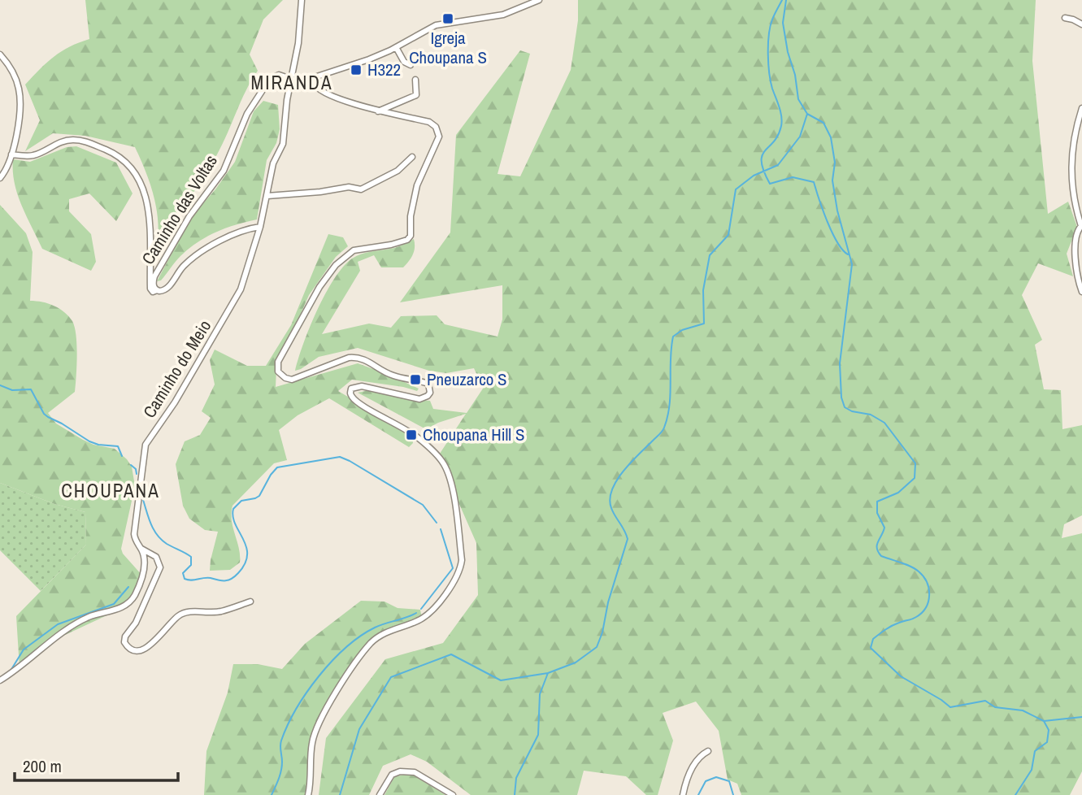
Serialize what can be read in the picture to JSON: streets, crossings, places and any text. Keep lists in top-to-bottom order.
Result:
{
  "streets": {
    "street": ["Caminho das Voltas", "Caminho do Meio"]
  },
  "crossings": [
    ["Caminho das Voltas", "Caminho do Meio"]
  ],
  "districts": ["MIRANDA", "CHOUPANA"],
  "places": {
    "transit": [
      "Igreja Choupana S",
      "H322",
      "Pneuzarco S",
      "Choupana Hill S"
    ]
  },
  "scale_bar": "200 m"
}
